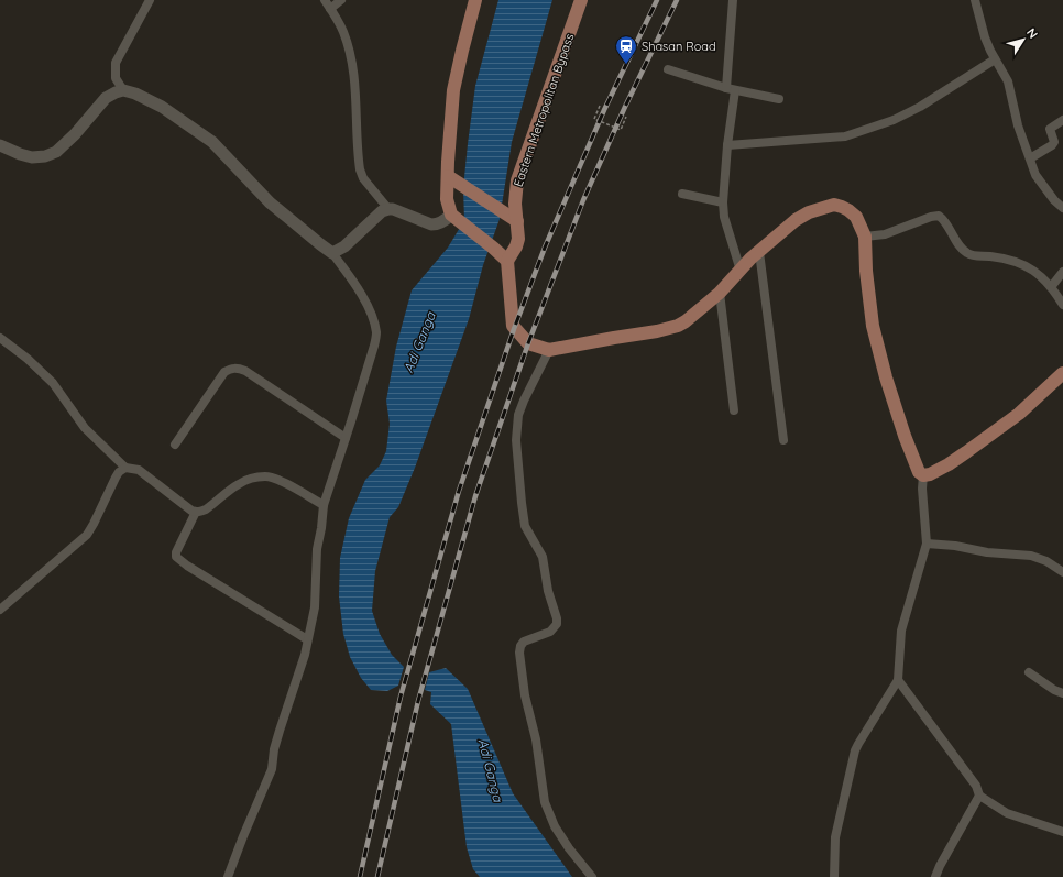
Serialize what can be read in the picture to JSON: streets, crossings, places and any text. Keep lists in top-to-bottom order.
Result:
{
  "streets": {
    "main road": ["Eastern Metropolitan Bypass"]
  },
  "water": ["Adi Ganga"],
  "places": {
    "station": ["Shasan Road"]
  },
  "north": "top right"
}
